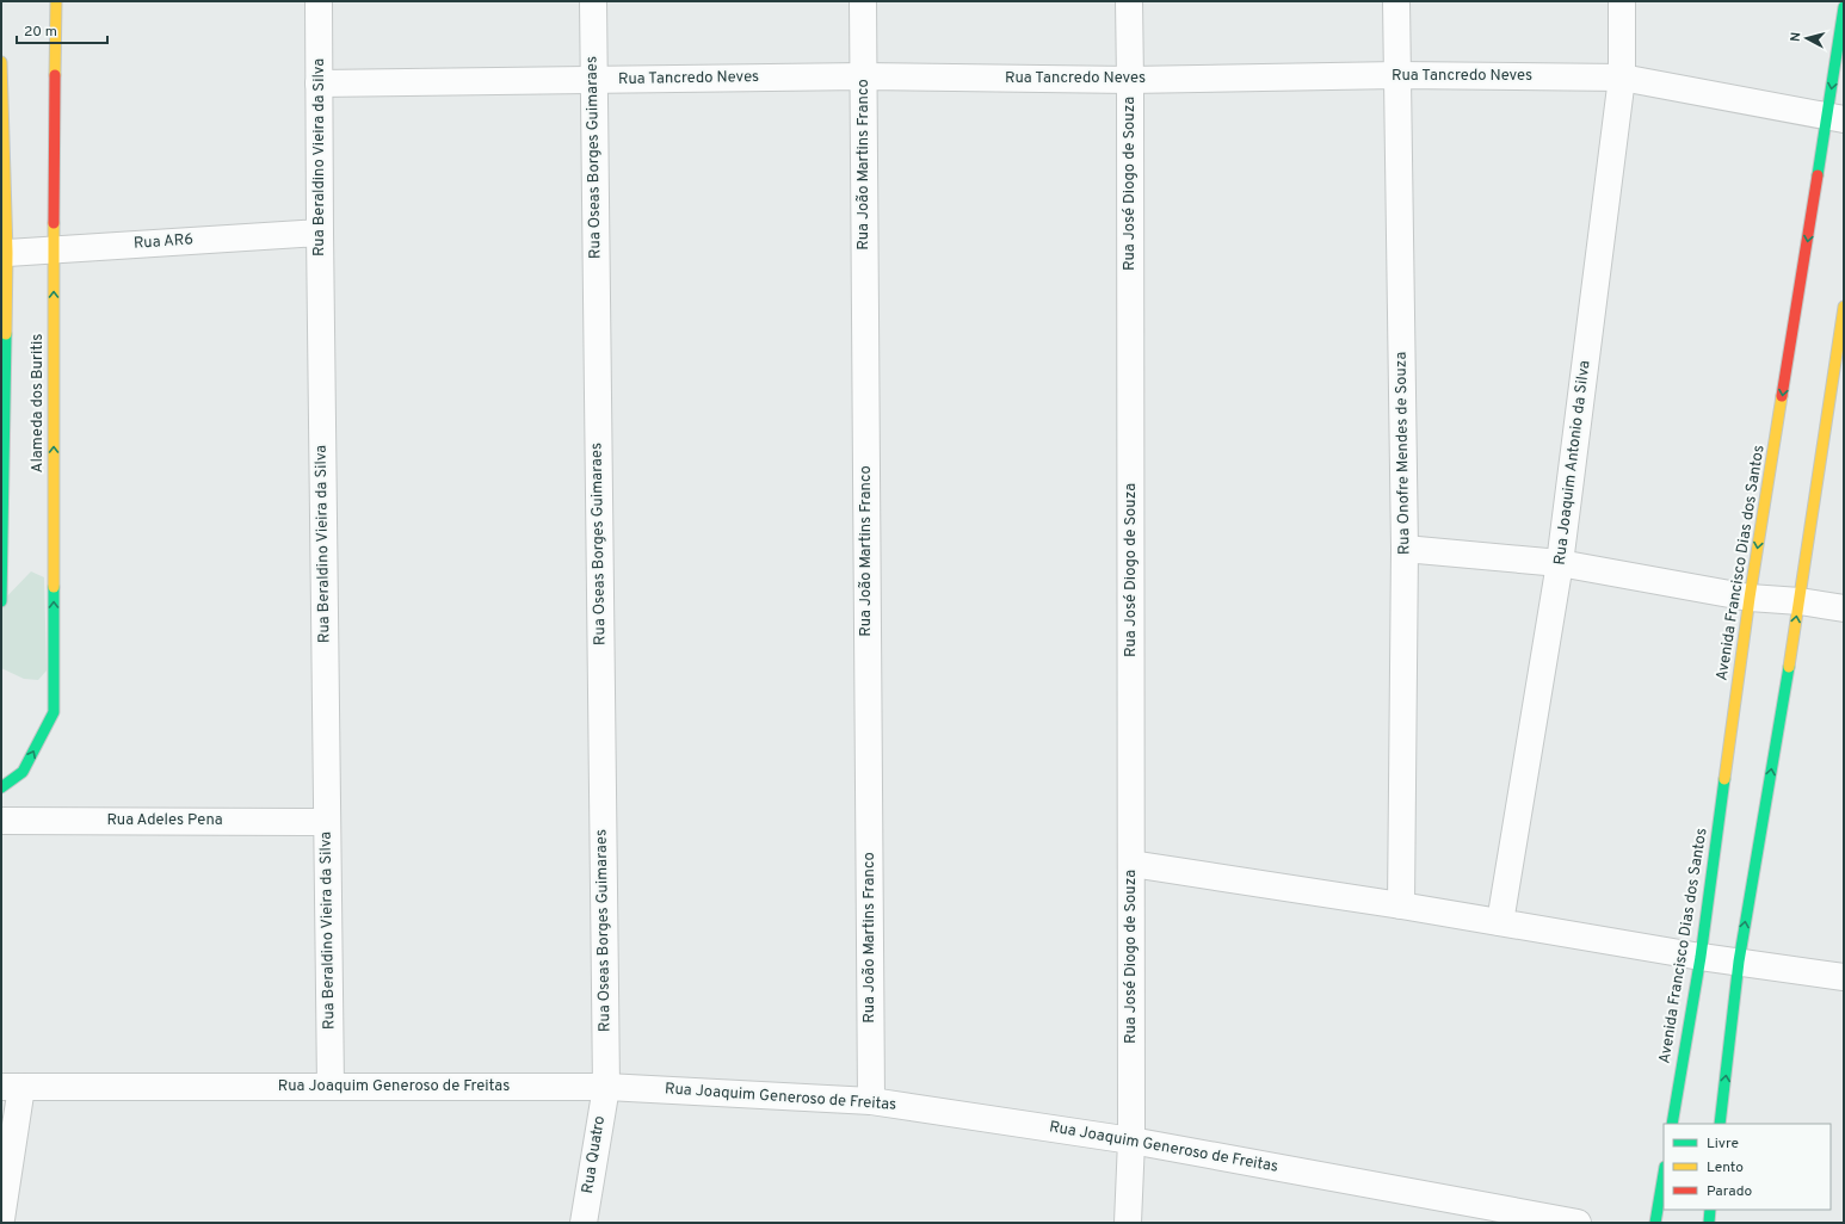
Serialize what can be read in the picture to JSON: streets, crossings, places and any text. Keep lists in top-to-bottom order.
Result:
{
  "streets": {
    "street": [
      "Rua Tancredo Neves",
      "Rua Beraldino Vieira da Silva",
      "Rua Oseas Borges Guimaraes",
      "Rua João Martins Franco",
      "Rua José Diogo de Souza",
      "Rua AR6",
      "Alameda dos Buritis",
      "Rua Onofre Mendes de Souza",
      "Rua Joaquim Antonio da Silva",
      "Avenida Francisco Dias dos Santos",
      "Rua Adeles Pena",
      "Rua Joaquim Generoso de Freitas",
      "Rua Quatro"
    ]
  },
  "crossings": [
    ["Rua Tancredo Neves", "Rua Beraldino Vieira da Silva"],
    ["Rua Tancredo Neves", "Rua Oseas Borges Guimaraes"],
    ["Rua Tancredo Neves", "Rua João Martins Franco"],
    ["Rua Tancredo Neves", "Rua José Diogo de Souza"],
    ["Rua Tancredo Neves", "Rua Onofre Mendes de Souza"],
    ["Rua Tancredo Neves", "Rua Joaquim Antonio da Silva"],
    ["Rua Tancredo Neves", "Avenida Francisco Dias dos Santos"],
    ["Rua Beraldino Vieira da Silva", "Rua AR6"],
    ["Rua Beraldino Vieira da Silva", "Rua Adeles Pena"],
    ["Rua Beraldino Vieira da Silva", "Rua Joaquim Generoso de Freitas"],
    ["Rua Oseas Borges Guimaraes", "Rua Joaquim Generoso de Freitas"],
    ["Rua Oseas Borges Guimaraes", "Rua Quatro"],
    ["Rua João Martins Franco", "Rua Joaquim Generoso de Freitas"],
    ["Rua José Diogo de Souza", "Rua Joaquim Generoso de Freitas"],
    ["Rua AR6", "Alameda dos Buritis"],
    ["Rua Joaquim Generoso de Freitas", "Rua Quatro"]
  ],
  "legend": ["Livre", "Lento", "Parado"],
  "scale_bar": "20 m",
  "north": "left"
}
